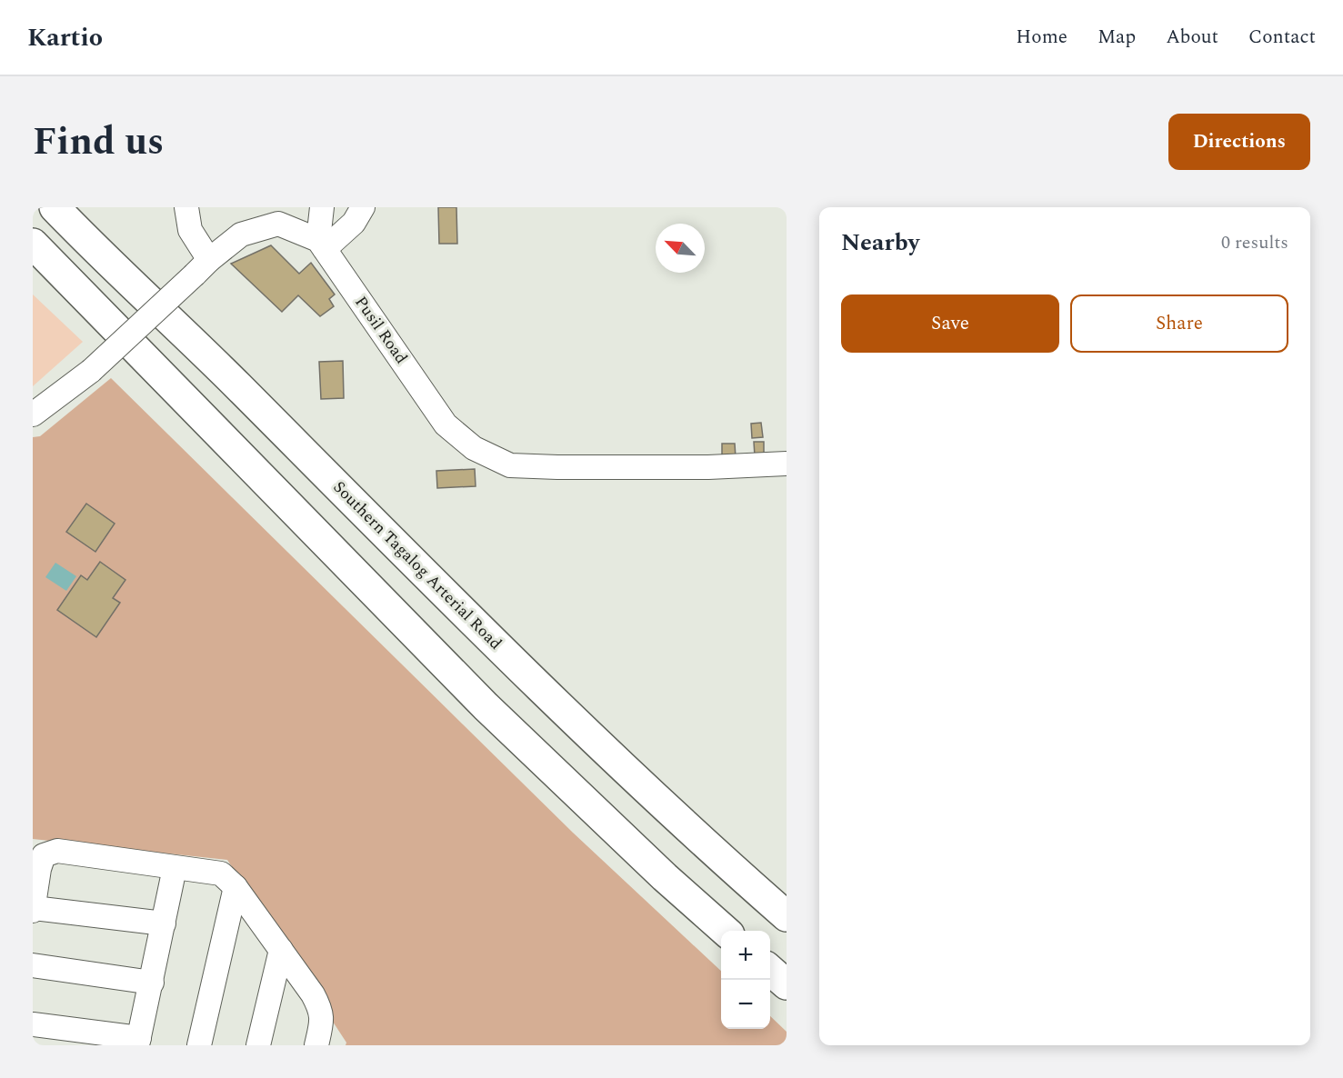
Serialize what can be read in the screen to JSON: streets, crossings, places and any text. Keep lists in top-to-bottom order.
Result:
{
  "streets": {
    "highway": ["Southern Tagalog Arterial Road"],
    "street": ["Pusil Road"]
  },
  "north": "top left",
  "page": {
    "header": "Kartio",
    "nav": [
      "Home",
      "Map",
      "About",
      "Contact"
    ],
    "title": "Find us",
    "buttons": [
      "Directions",
      ["Save", "Share"]
    ],
    "heading": ["Nearby", "0 results"],
    "map_buttons": ["+", "−"]
  }
}
